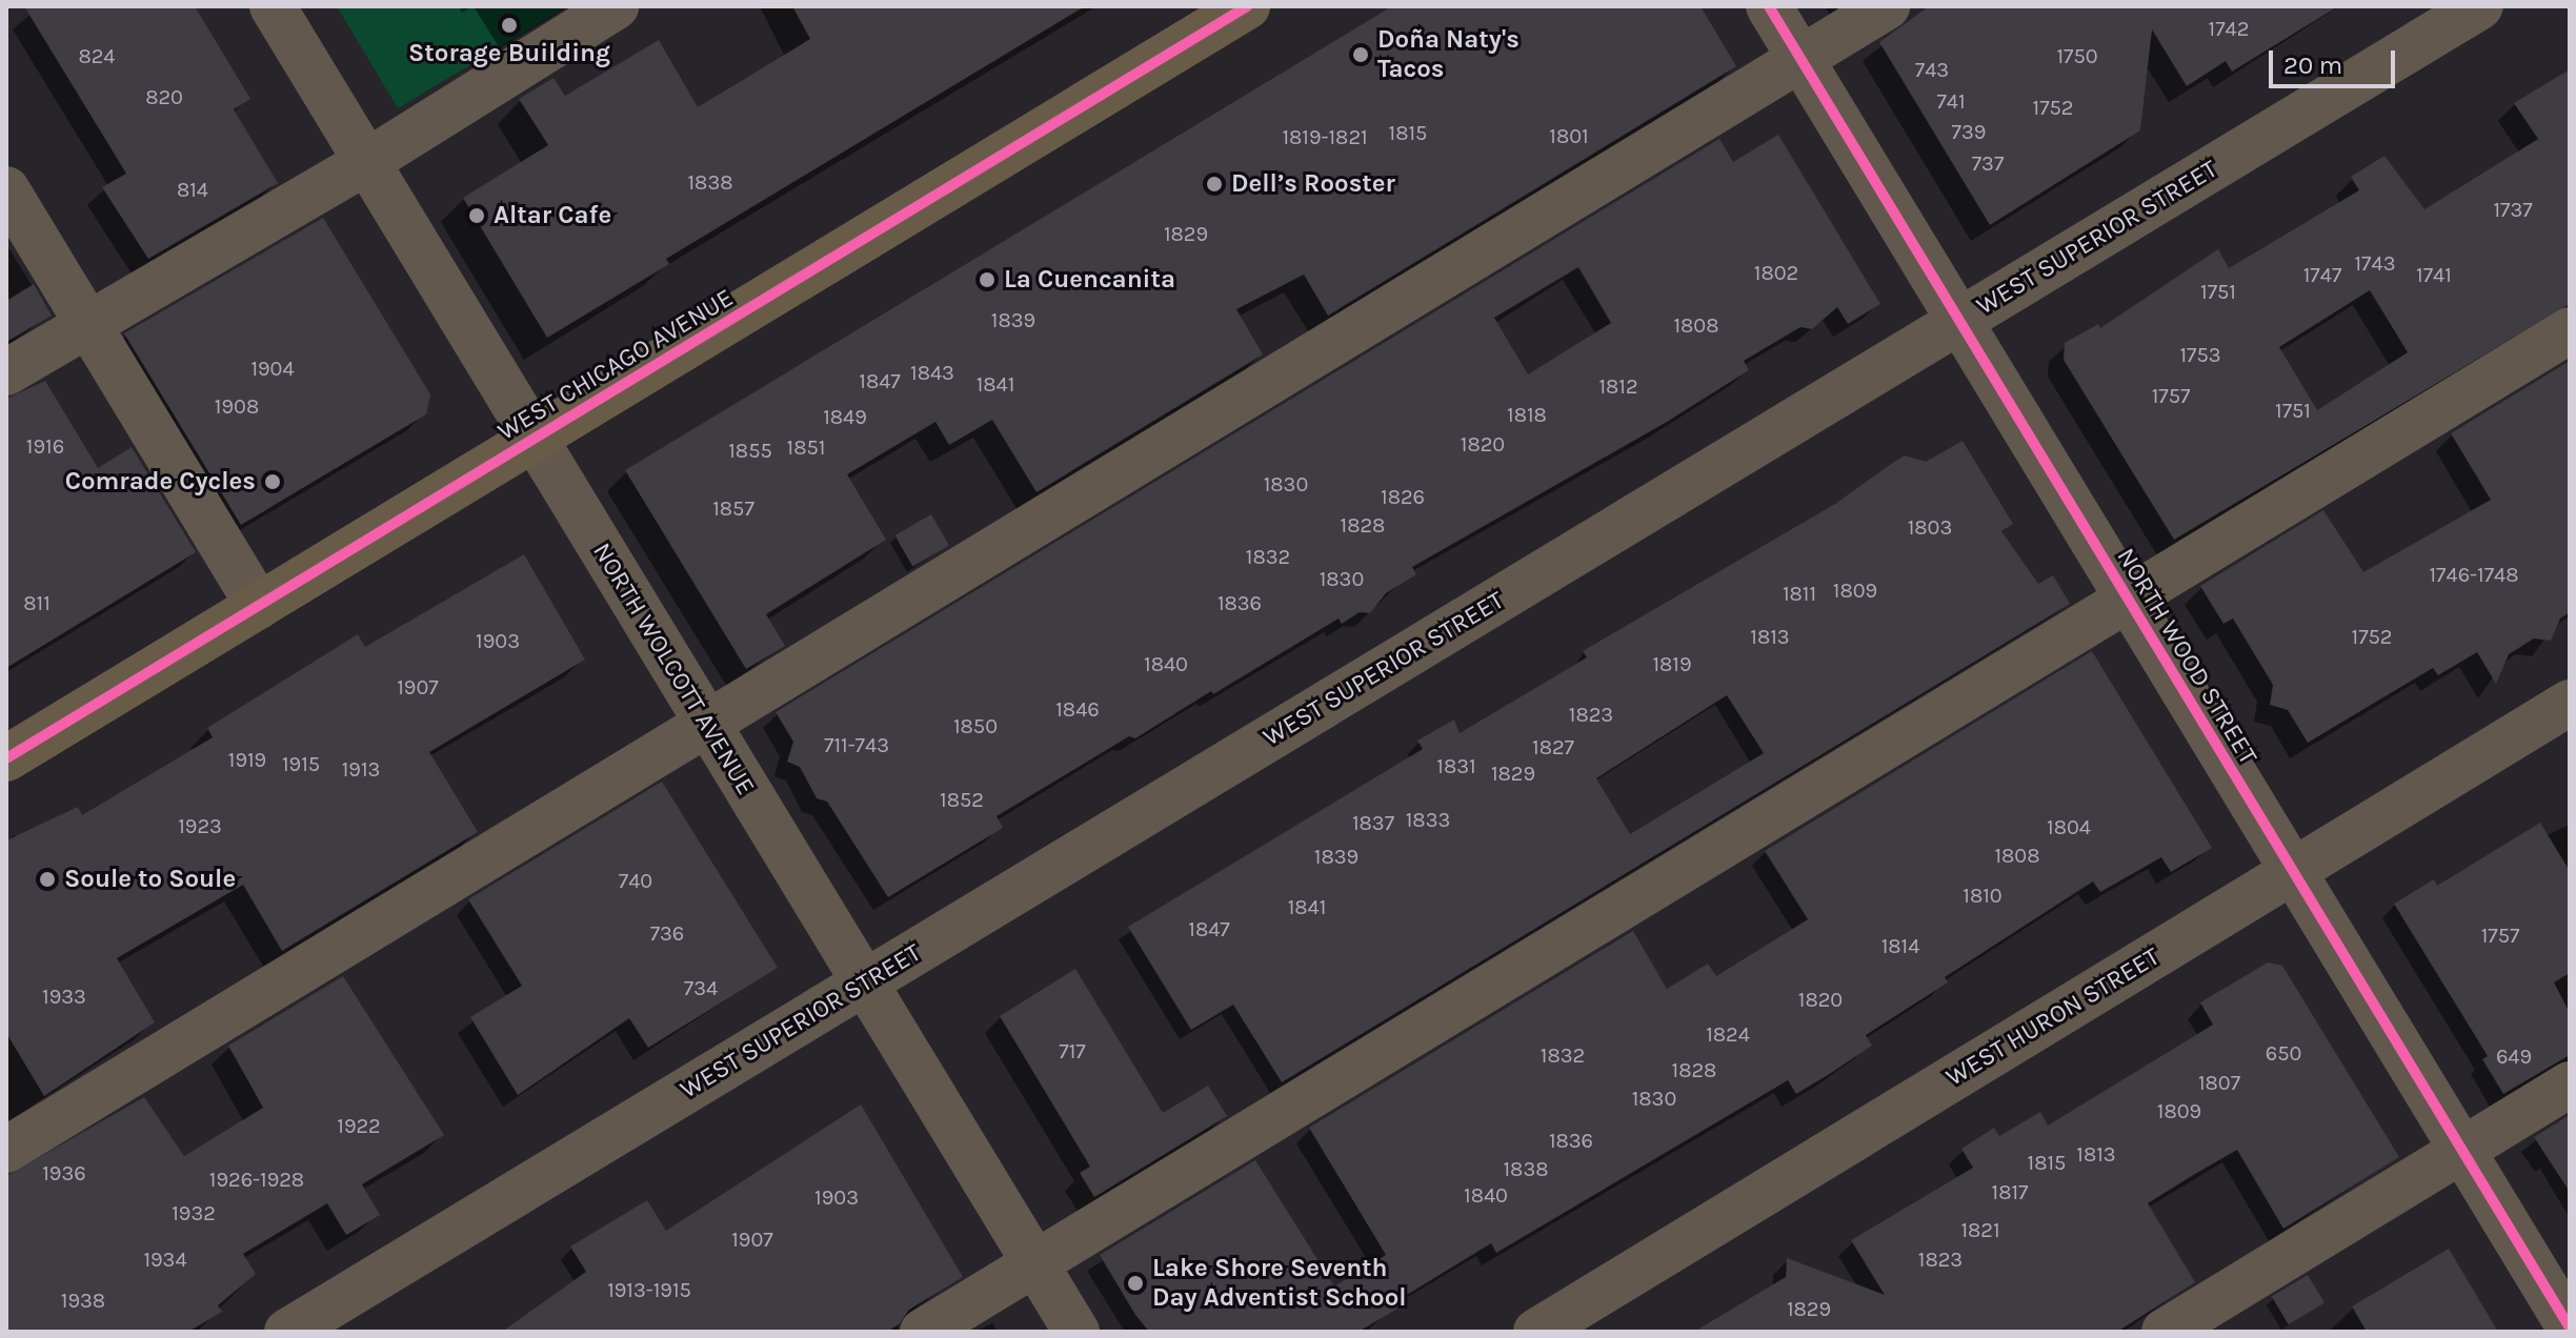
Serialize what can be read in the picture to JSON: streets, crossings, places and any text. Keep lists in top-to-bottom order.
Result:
{
  "streets": {
    "main road": ["WEST CHICAGO AVENUE"],
    "street": [
      "WEST SUPERIOR STREET",
      "NORTH WOOD STREET",
      "NORTH WOLCOTT AVENUE",
      "WEST HURON STREET"
    ]
  },
  "crossings": [
    ["WEST SUPERIOR STREET", "NORTH WOOD STREET"],
    ["WEST SUPERIOR STREET", "NORTH WOLCOTT AVENUE"],
    ["WEST CHICAGO AVENUE", "NORTH WOLCOTT AVENUE"],
    ["NORTH WOOD STREET", "WEST HURON STREET"]
  ],
  "places": [
    "Storage Building",
    "Doña Naty's Tacos",
    "Dell’s Rooster",
    "Altar Cafe",
    "La Cuencanita",
    "Comrade Cycles",
    "Soule to Soule",
    "Lake Shore Seventh Day Adventist School"
  ],
  "house_numbers": [
    "1742",
    "824",
    "1750",
    "743",
    "820",
    "741",
    "1752",
    "739",
    "1815",
    "1801",
    "1819-1821",
    "737",
    "1838",
    "814",
    "1737",
    "1829",
    "1743",
    "1802",
    "1747",
    "1741",
    "1751",
    "1839",
    "1808",
    "1753",
    "1904",
    "1843",
    "1847",
    "1841",
    "1812",
    "1757",
    "1908",
    "1751",
    "1818",
    "1849",
    "1820",
    "1916",
    "1851",
    "1855",
    "1830",
    "1826",
    "1857",
    "1828",
    "1803",
    "1832",
    "1746-1748",
    "1830",
    "1809",
    "1811",
    "811",
    "1836",
    "1813",
    "1752",
    "1903",
    "1840",
    "1819",
    "1907",
    "1846",
    "1823",
    "1850",
    "711-743",
    "1827",
    "1919",
    "1915",
    "1831",
    "1913",
    "1829",
    "1852",
    "1833",
    "1837",
    "1923",
    "1804",
    "1808",
    "1839",
    "740",
    "1810",
    "1841",
    "1847",
    "736",
    "1757",
    "1814",
    "734",
    "1933",
    "1820",
    "1824",
    "717",
    "650",
    "1832",
    "649",
    "1828",
    "1807",
    "1830",
    "1809",
    "1922",
    "1836",
    "1813",
    "1815",
    "1838",
    "1936",
    "1926-1928",
    "1817",
    "1840",
    "1903",
    "1932",
    "1821",
    "1907",
    "1934",
    "1823",
    "1913-1915",
    "1938",
    "1829"
  ],
  "scale_bar": "20 m"
}
